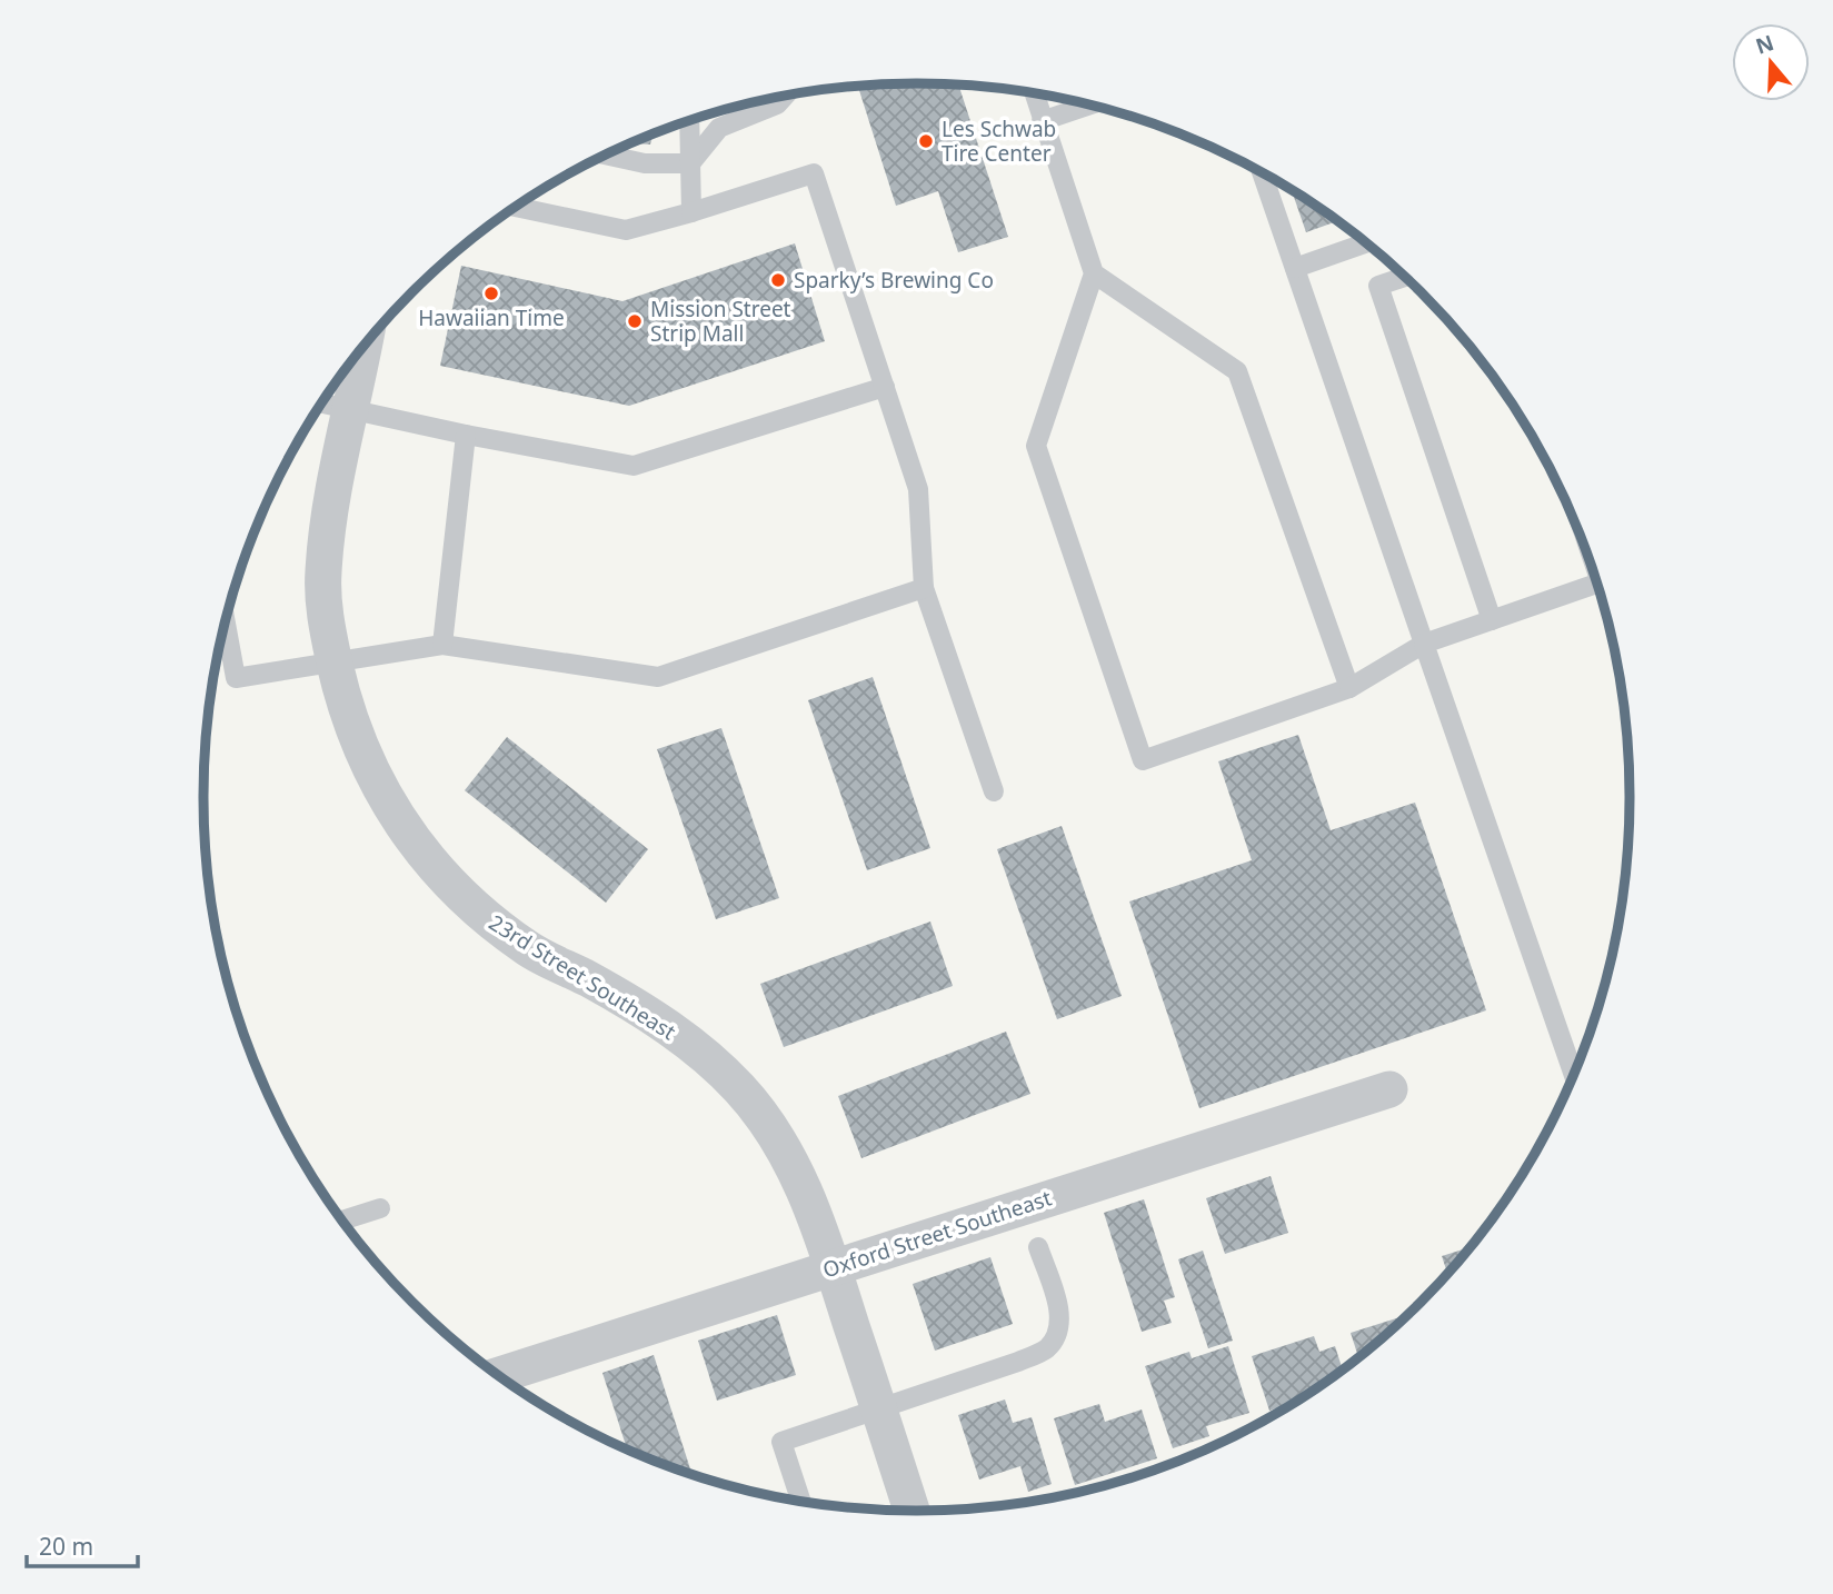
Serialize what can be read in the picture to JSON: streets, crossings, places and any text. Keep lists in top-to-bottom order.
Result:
{
  "streets": {
    "street": ["23rd Street Southeast", "Oxford Street Southeast"]
  },
  "crossings": [
    ["23rd Street Southeast", "Oxford Street Southeast"]
  ],
  "places": [
    "Les Schwab Tire Center",
    "Sparky’s Brewing Co",
    "Hawaiian Time",
    "Mission Street Strip Mall"
  ],
  "scale_bar": "20 m",
  "north": "top"
}
